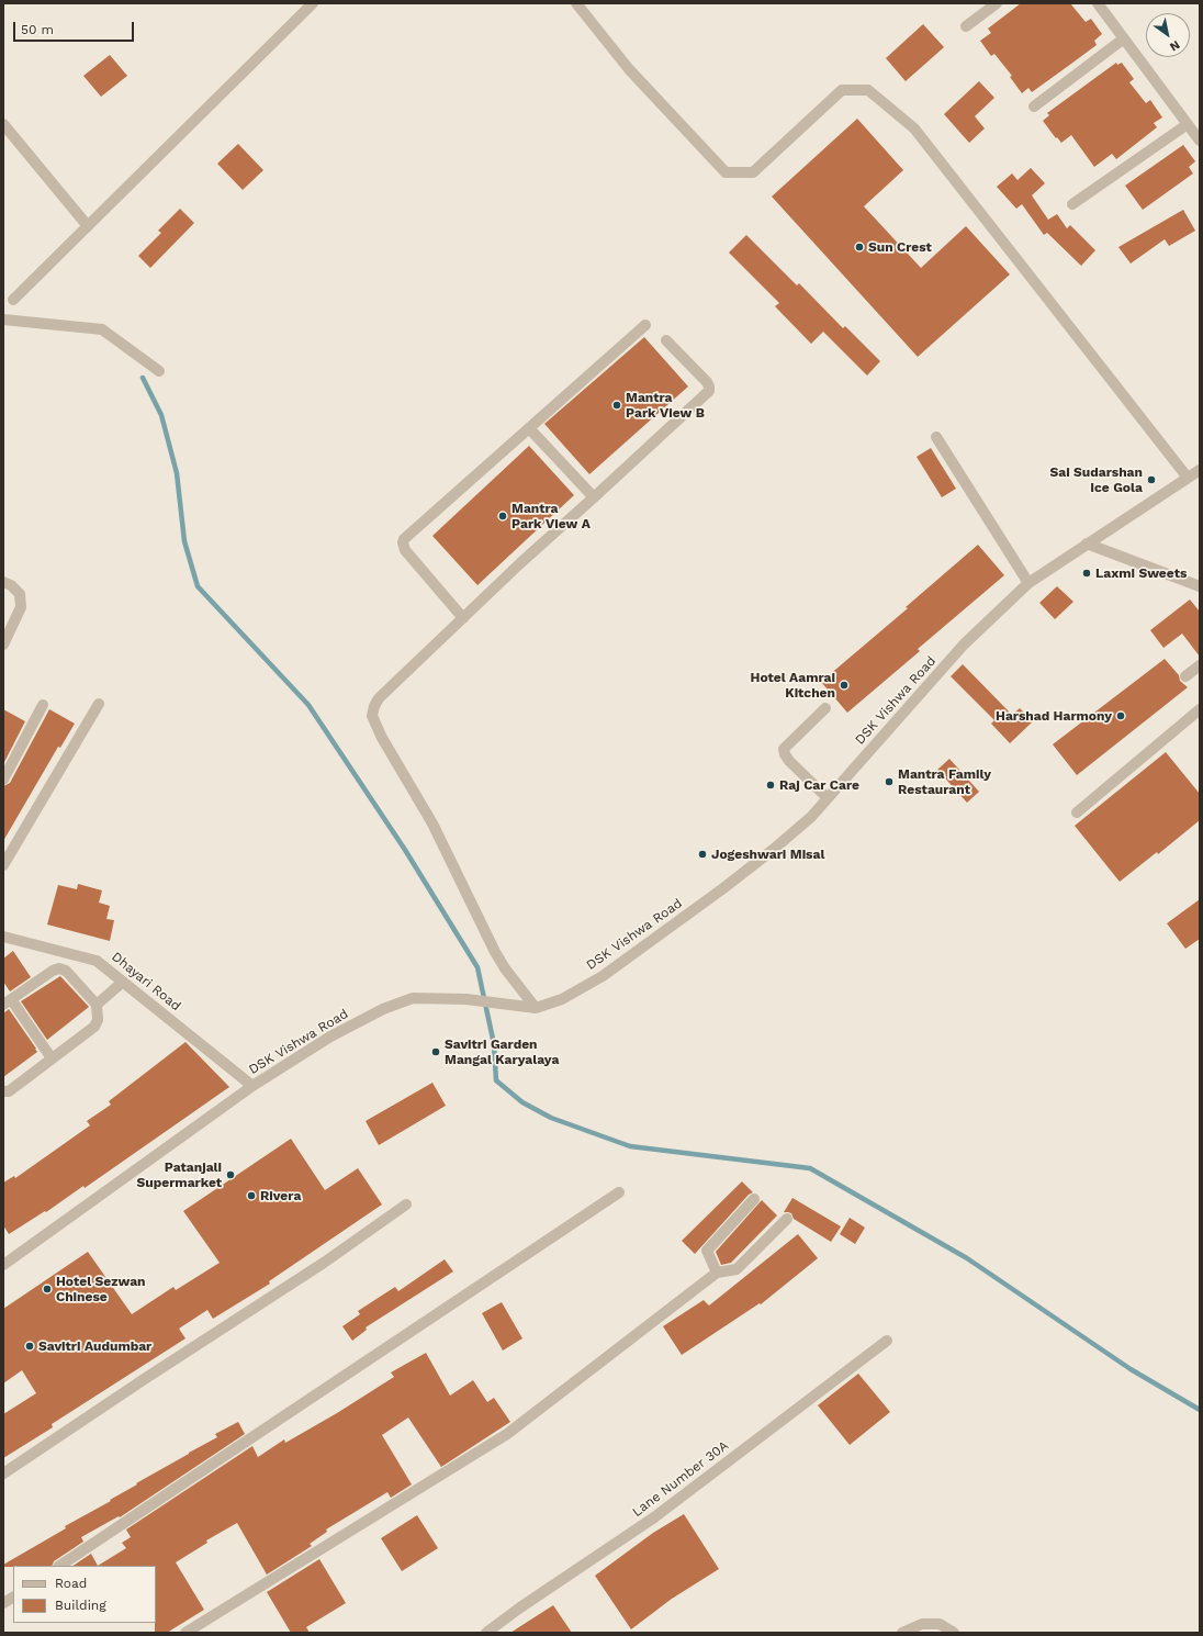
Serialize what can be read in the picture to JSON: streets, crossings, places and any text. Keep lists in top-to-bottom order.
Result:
{
  "streets": {
    "street": ["DSK Vishwa Road", "Dhayari Road", "Lane Number 30A"]
  },
  "crossings": [
    ["DSK Vishwa Road", "Dhayari Road"]
  ],
  "places": [
    "Sun Crest",
    "Mantra Park View B",
    "Sai Sudarshan Ice Gola",
    "Mantra Park View A",
    "Laxmi Sweets",
    "Hotel Aamrai Kitchen",
    "Harshad Harmony",
    "Mantra Family Restaurant",
    "Raj Car Care",
    "Jogeshwari Misal",
    "Savitri Garden Mangal Karyalaya",
    "Patanjali Supermarket",
    "Rivera",
    "Hotel Sezwan Chinese",
    "Savitri Audumbar"
  ],
  "legend": ["Road", "Building"],
  "scale_bar": "50 m",
  "north": "bottom right"
}
